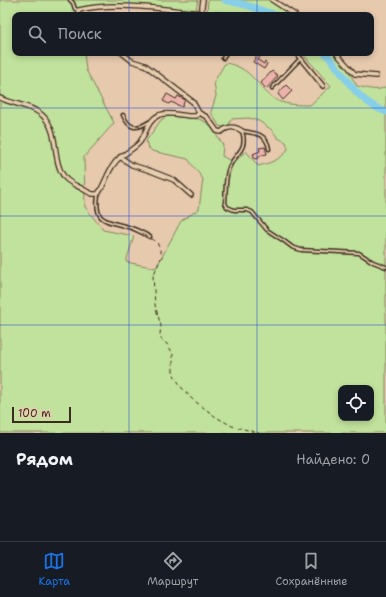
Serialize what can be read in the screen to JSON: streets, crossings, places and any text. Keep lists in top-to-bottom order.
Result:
{
  "scale_bar": "100 m",
  "page": {
    "search": "Поиск",
    "scale": "100 m",
    "heading": ["Рядом", "Найдено: 0"],
    "nav": ["Карта", "Маршрут", "Сохранённые"]
  }
}
